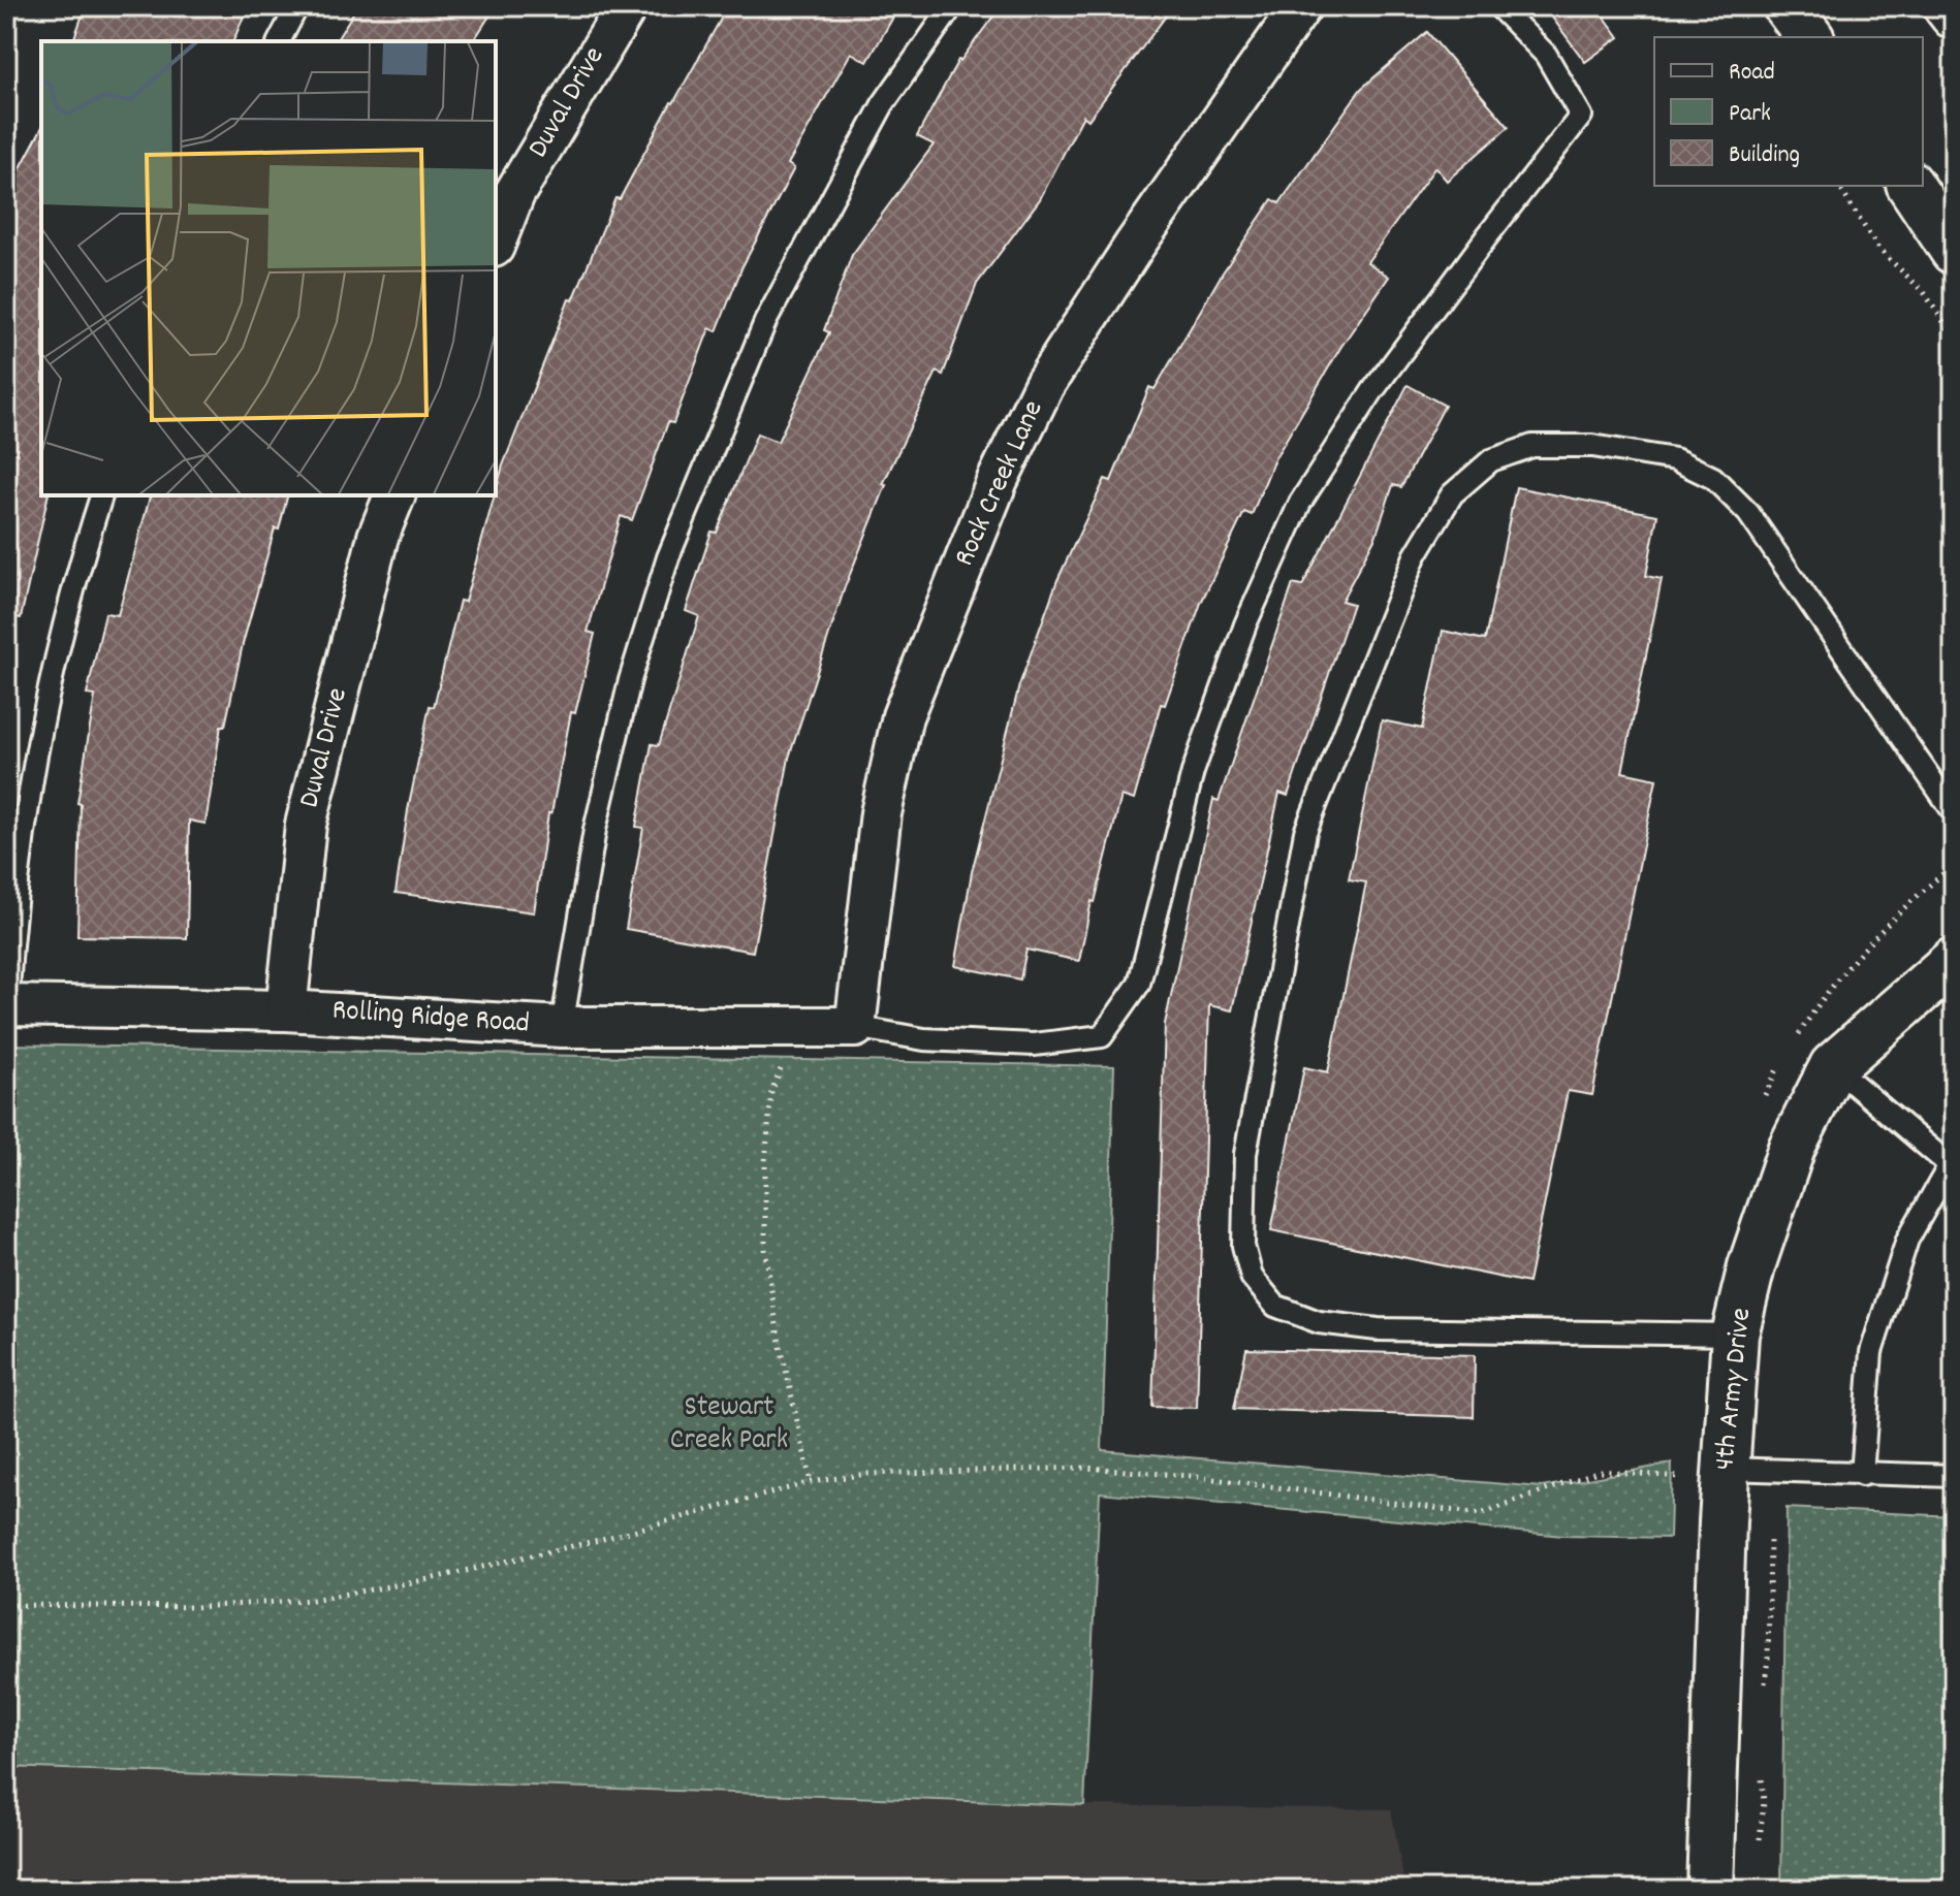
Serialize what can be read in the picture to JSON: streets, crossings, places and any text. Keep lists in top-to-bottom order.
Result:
{
  "streets": {
    "street": [
      "Duval Drive",
      "Rock Creek Lane",
      "Rolling Ridge Road",
      "4th Army Drive"
    ]
  },
  "crossings": [
    ["Duval Drive", "Rolling Ridge Road"],
    ["Rock Creek Lane", "Rolling Ridge Road"]
  ],
  "parks": ["Stewart Creek Park"],
  "legend": ["Road", "Park", "Building"]
}
